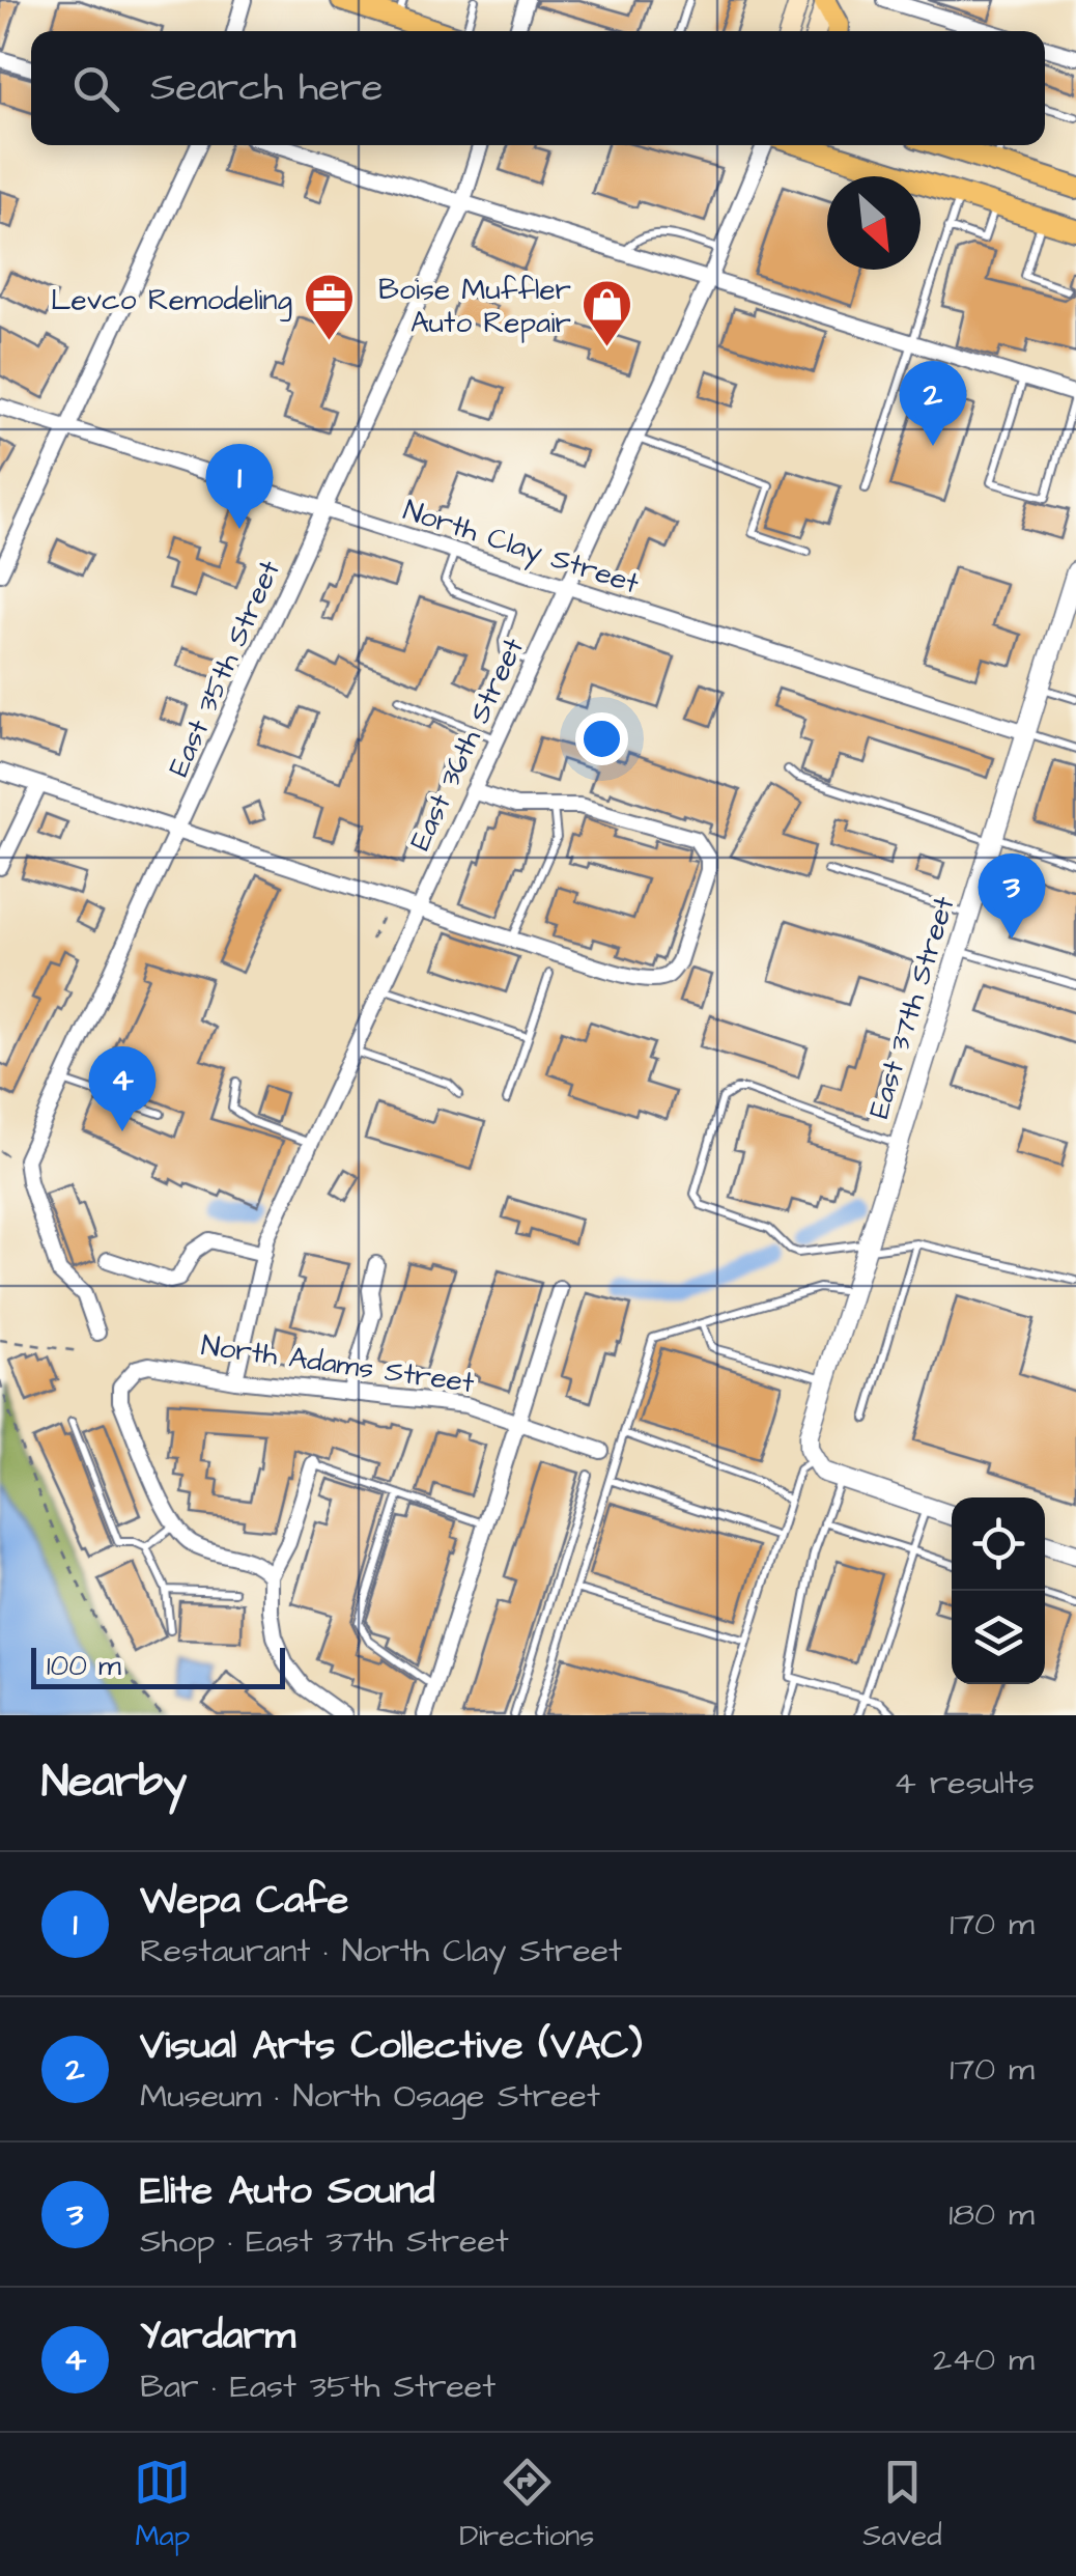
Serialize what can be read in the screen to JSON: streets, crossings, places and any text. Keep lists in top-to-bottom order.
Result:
{
  "streets": {
    "street": [
      "North Clay Street",
      "East 35th Street",
      "East 36th Street",
      "East 37th Street",
      "North Adams Street"
    ]
  },
  "crossings": [
    ["North Clay Street", "East 35th Street"],
    ["North Clay Street", "East 36th Street"],
    ["North Clay Street", "East 37th Street"],
    ["East 36th Street", "North Adams Street"]
  ],
  "places": {
    "office": ["Levco Remodeling"],
    "shop": ["Boise Muffler Auto Repair"]
  },
  "scale_bar": "100 m",
  "north": "bottom right",
  "page": {
    "search": "Search here",
    "pins": [
      "2",
      "1",
      "3",
      "4"
    ],
    "scale": "100 m",
    "heading": ["Nearby", "4 results"],
    "list": [
      {
        "mark": "1",
        "name": "Wepa Cafe",
        "note": "Restaurant · North Clay Street",
        "value": "170 m"
      },
      {
        "mark": "2",
        "name": "Visual Arts Collective (VAC)",
        "note": "Museum · North Osage Street",
        "value": "170 m"
      },
      {
        "mark": "3",
        "name": "Elite Auto Sound",
        "note": "Shop · East 37th Street",
        "value": "180 m"
      },
      {
        "mark": "4",
        "name": "Yardarm",
        "note": "Bar · East 35th Street",
        "value": "240 m"
      }
    ],
    "nav": ["Map", "Directions", "Saved"]
  }
}
